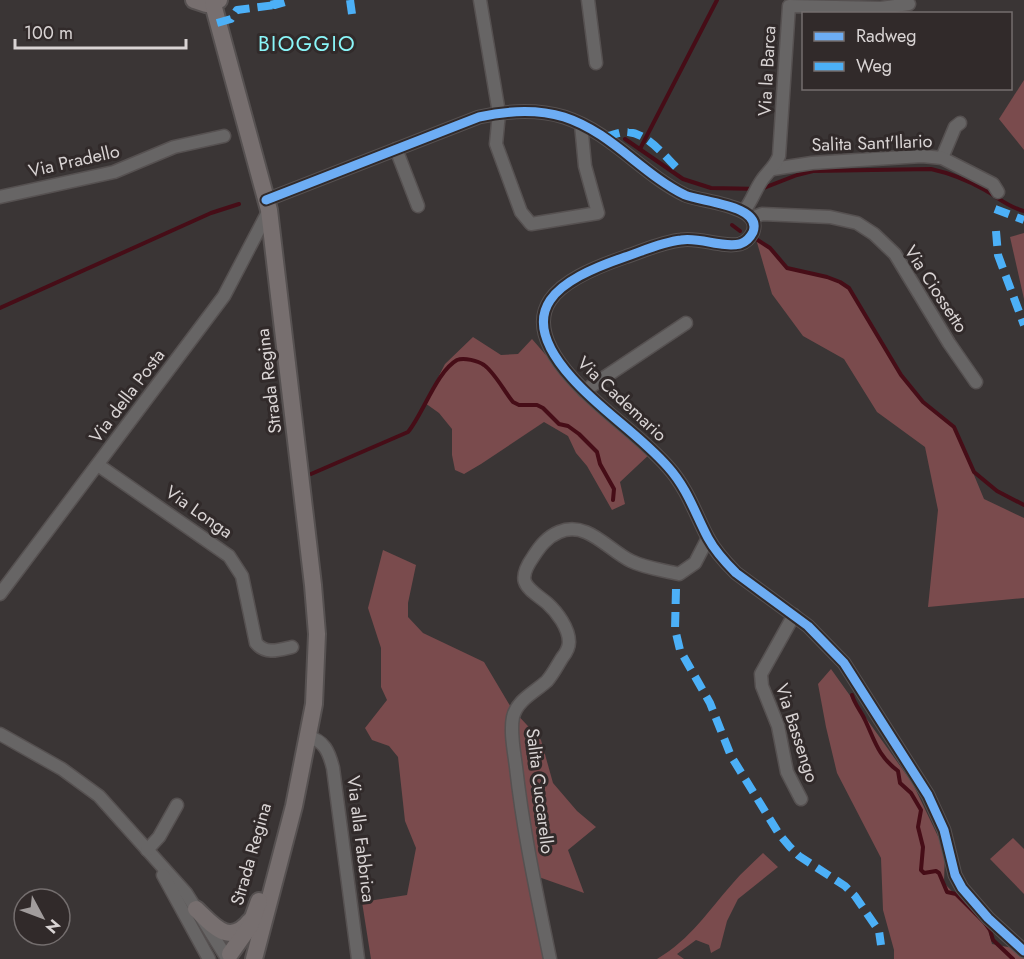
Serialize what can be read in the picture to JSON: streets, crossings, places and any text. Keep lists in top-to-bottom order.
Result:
{
  "streets": {
    "main road": ["Strada Regina"],
    "street": [
      "Via la Barca",
      "Salita Sant'Ilario",
      "Via Pradello",
      "Via Ciossetto",
      "Via della Posta",
      "Via Cademario",
      "Via Longa",
      "Via Bassengo",
      "Salita Cuccarello",
      "Via alla Fabbrica"
    ]
  },
  "crossings": [
    ["Via la Barca", "Salita Sant'Ilario"],
    ["Via la Barca", "Via Ciossetto"],
    ["Via la Barca", "Via Cademario"],
    ["Via Ciossetto", "Via Cademario"],
    ["Strada Regina", "Via della Posta"],
    ["Strada Regina", "Via alla Fabbrica"],
    ["Via della Posta", "Via Longa"],
    ["Via Cademario", "Via Bassengo"],
    ["Via Cademario", "Salita Cuccarello"]
  ],
  "districts": ["BIOGGIO"],
  "legend": ["Radweg", "Weg"],
  "scale_bar": "100 m",
  "north": "bottom right"
}
